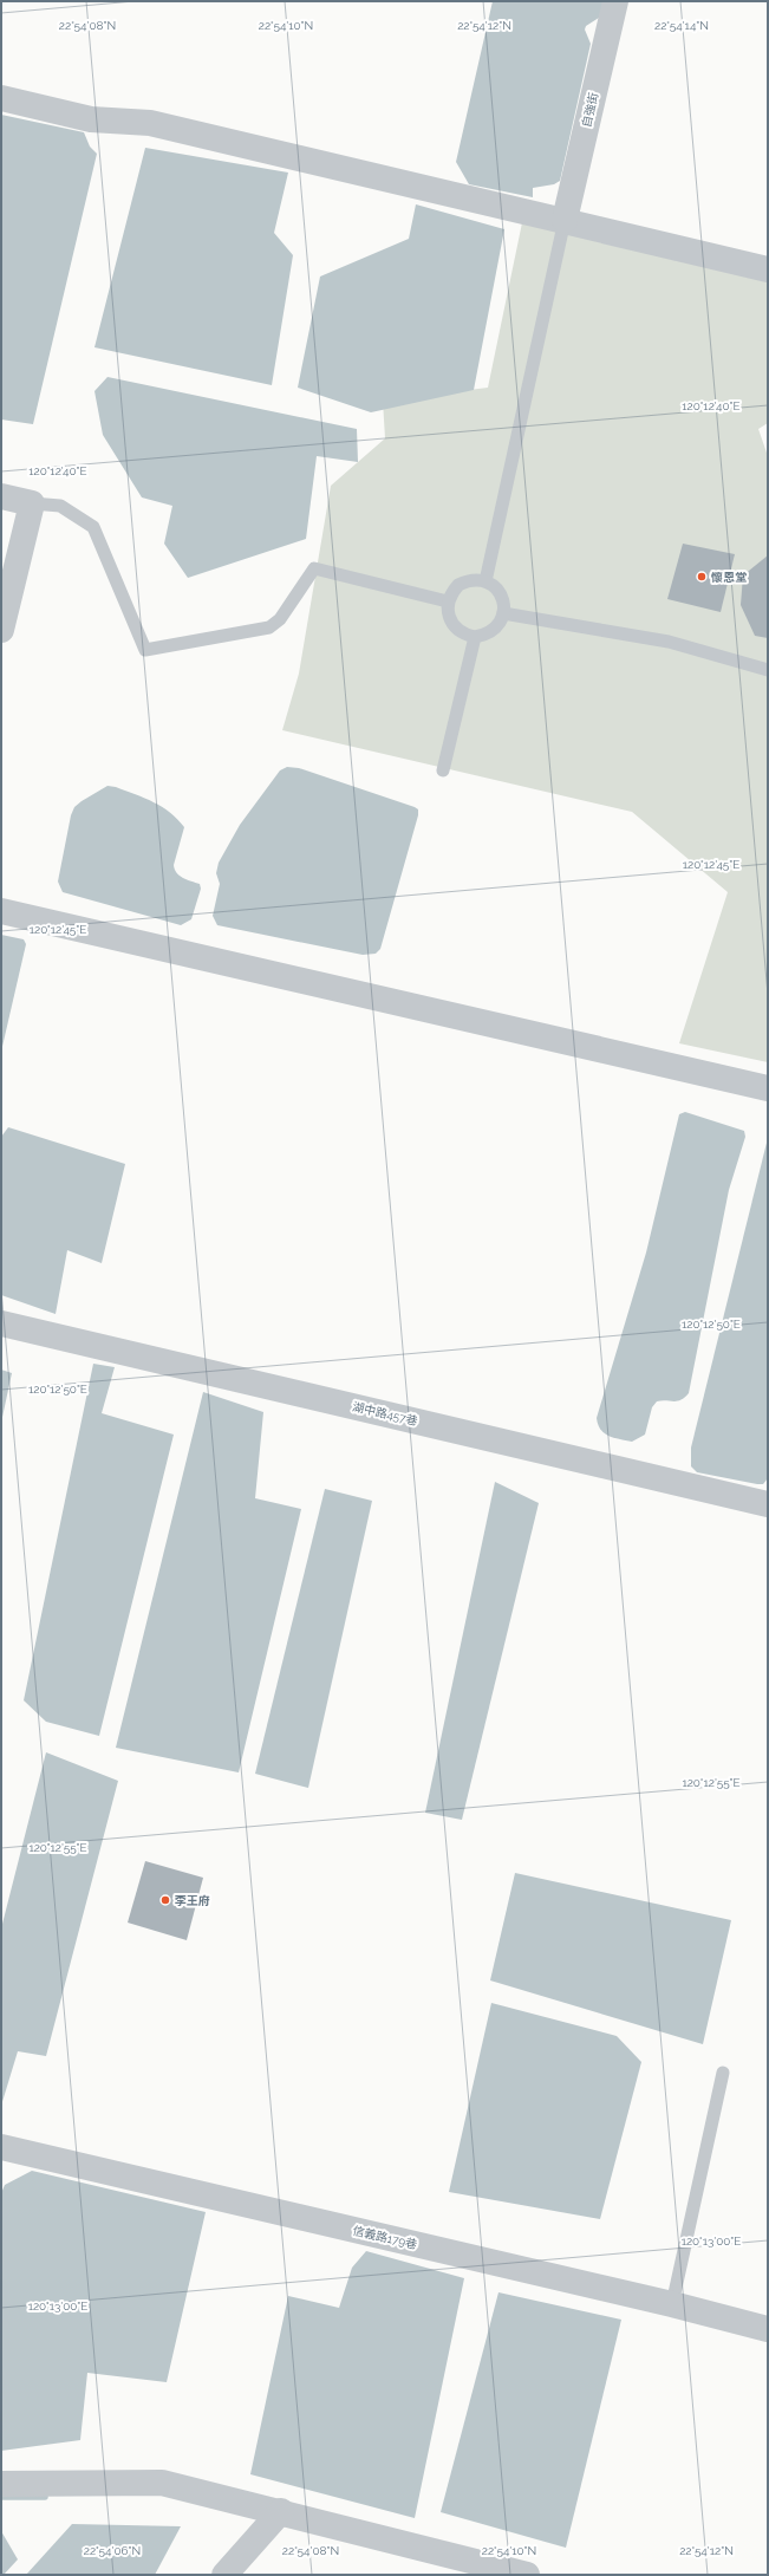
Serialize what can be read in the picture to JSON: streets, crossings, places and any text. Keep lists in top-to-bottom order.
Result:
{
  "streets": {
    "street": ["自強街", "湖中路457巷", "信義路179巷"]
  },
  "places": ["懷恩堂", "李王府"],
  "coordinates": [
    "22°54'08\"N",
    "22°54'10\"N",
    "22°54'12\"N",
    "22°54'14\"N",
    "120°12'40\"E",
    "120°12'45\"E",
    "120°12'50\"E",
    "120°12'55\"E",
    "120°13'00\"E",
    "22°54'06\"N"
  ]
}
